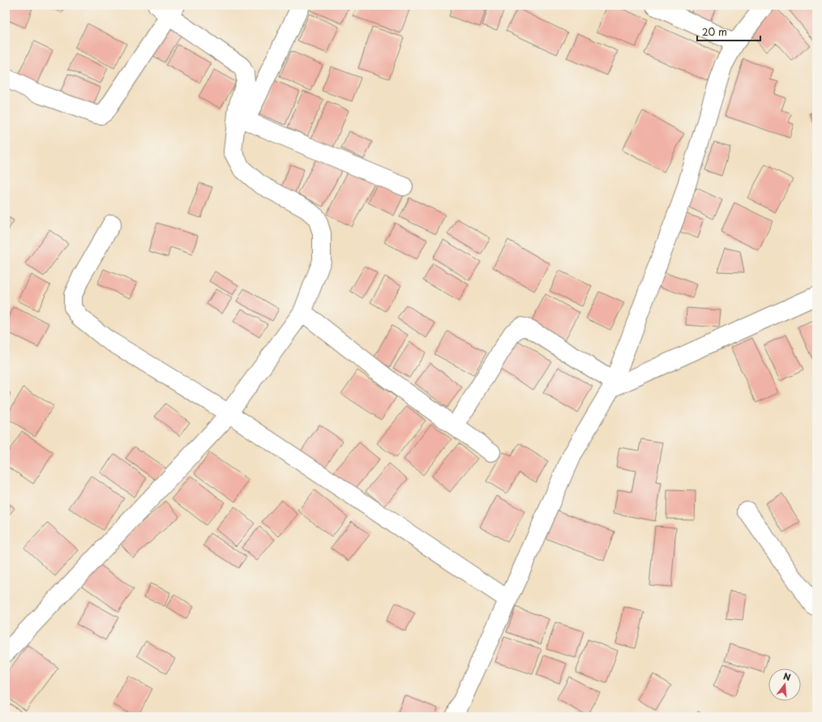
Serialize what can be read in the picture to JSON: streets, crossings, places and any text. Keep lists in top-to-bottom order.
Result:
{
  "scale_bar": "20 m",
  "north": "top"
}
